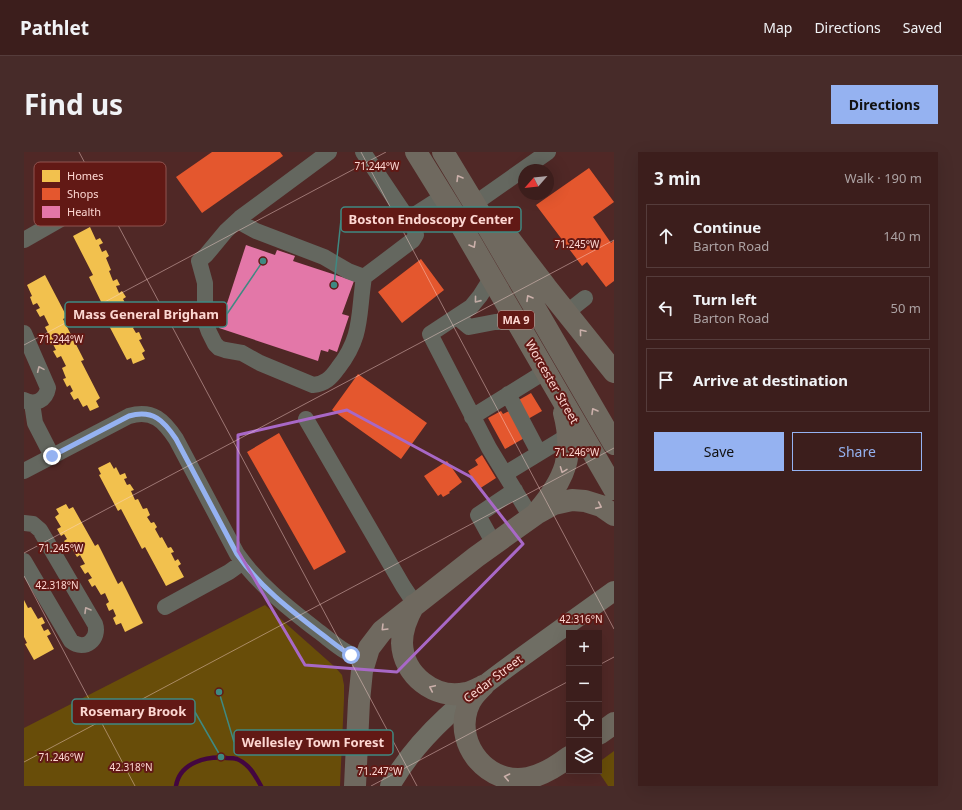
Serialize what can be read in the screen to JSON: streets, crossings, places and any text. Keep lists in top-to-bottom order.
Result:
{
  "streets": {
    "highway": ["MA 9", "Worcester Street"],
    "main road": ["Cedar Street"]
  },
  "places": [
    "Mass General Brigham",
    "Boston Endoscopy Center",
    "Wellesley Town Forest",
    "Rosemary Brook"
  ],
  "legend": ["Homes", "Shops", "Health"],
  "north": "bottom left",
  "page": {
    "header": "Pathlet",
    "nav": ["Map", "Directions", "Saved"],
    "title": "Find us",
    "buttons": [
      "Directions",
      ["Save", "Share"]
    ],
    "heading": ["3 min", "Walk · 190 m"],
    "list": [
      ["Continue", "Barton Road", "140 m"],
      ["Turn left", "Barton Road", "50 m"],
      "Arrive at destination"
    ],
    "map_buttons": ["+", "−"]
  },
  "coordinates": [
    "71.244°W",
    "71.245°W",
    "71.246°W",
    "42.318°N",
    "42.316°N",
    "71.247°W"
  ]
}
